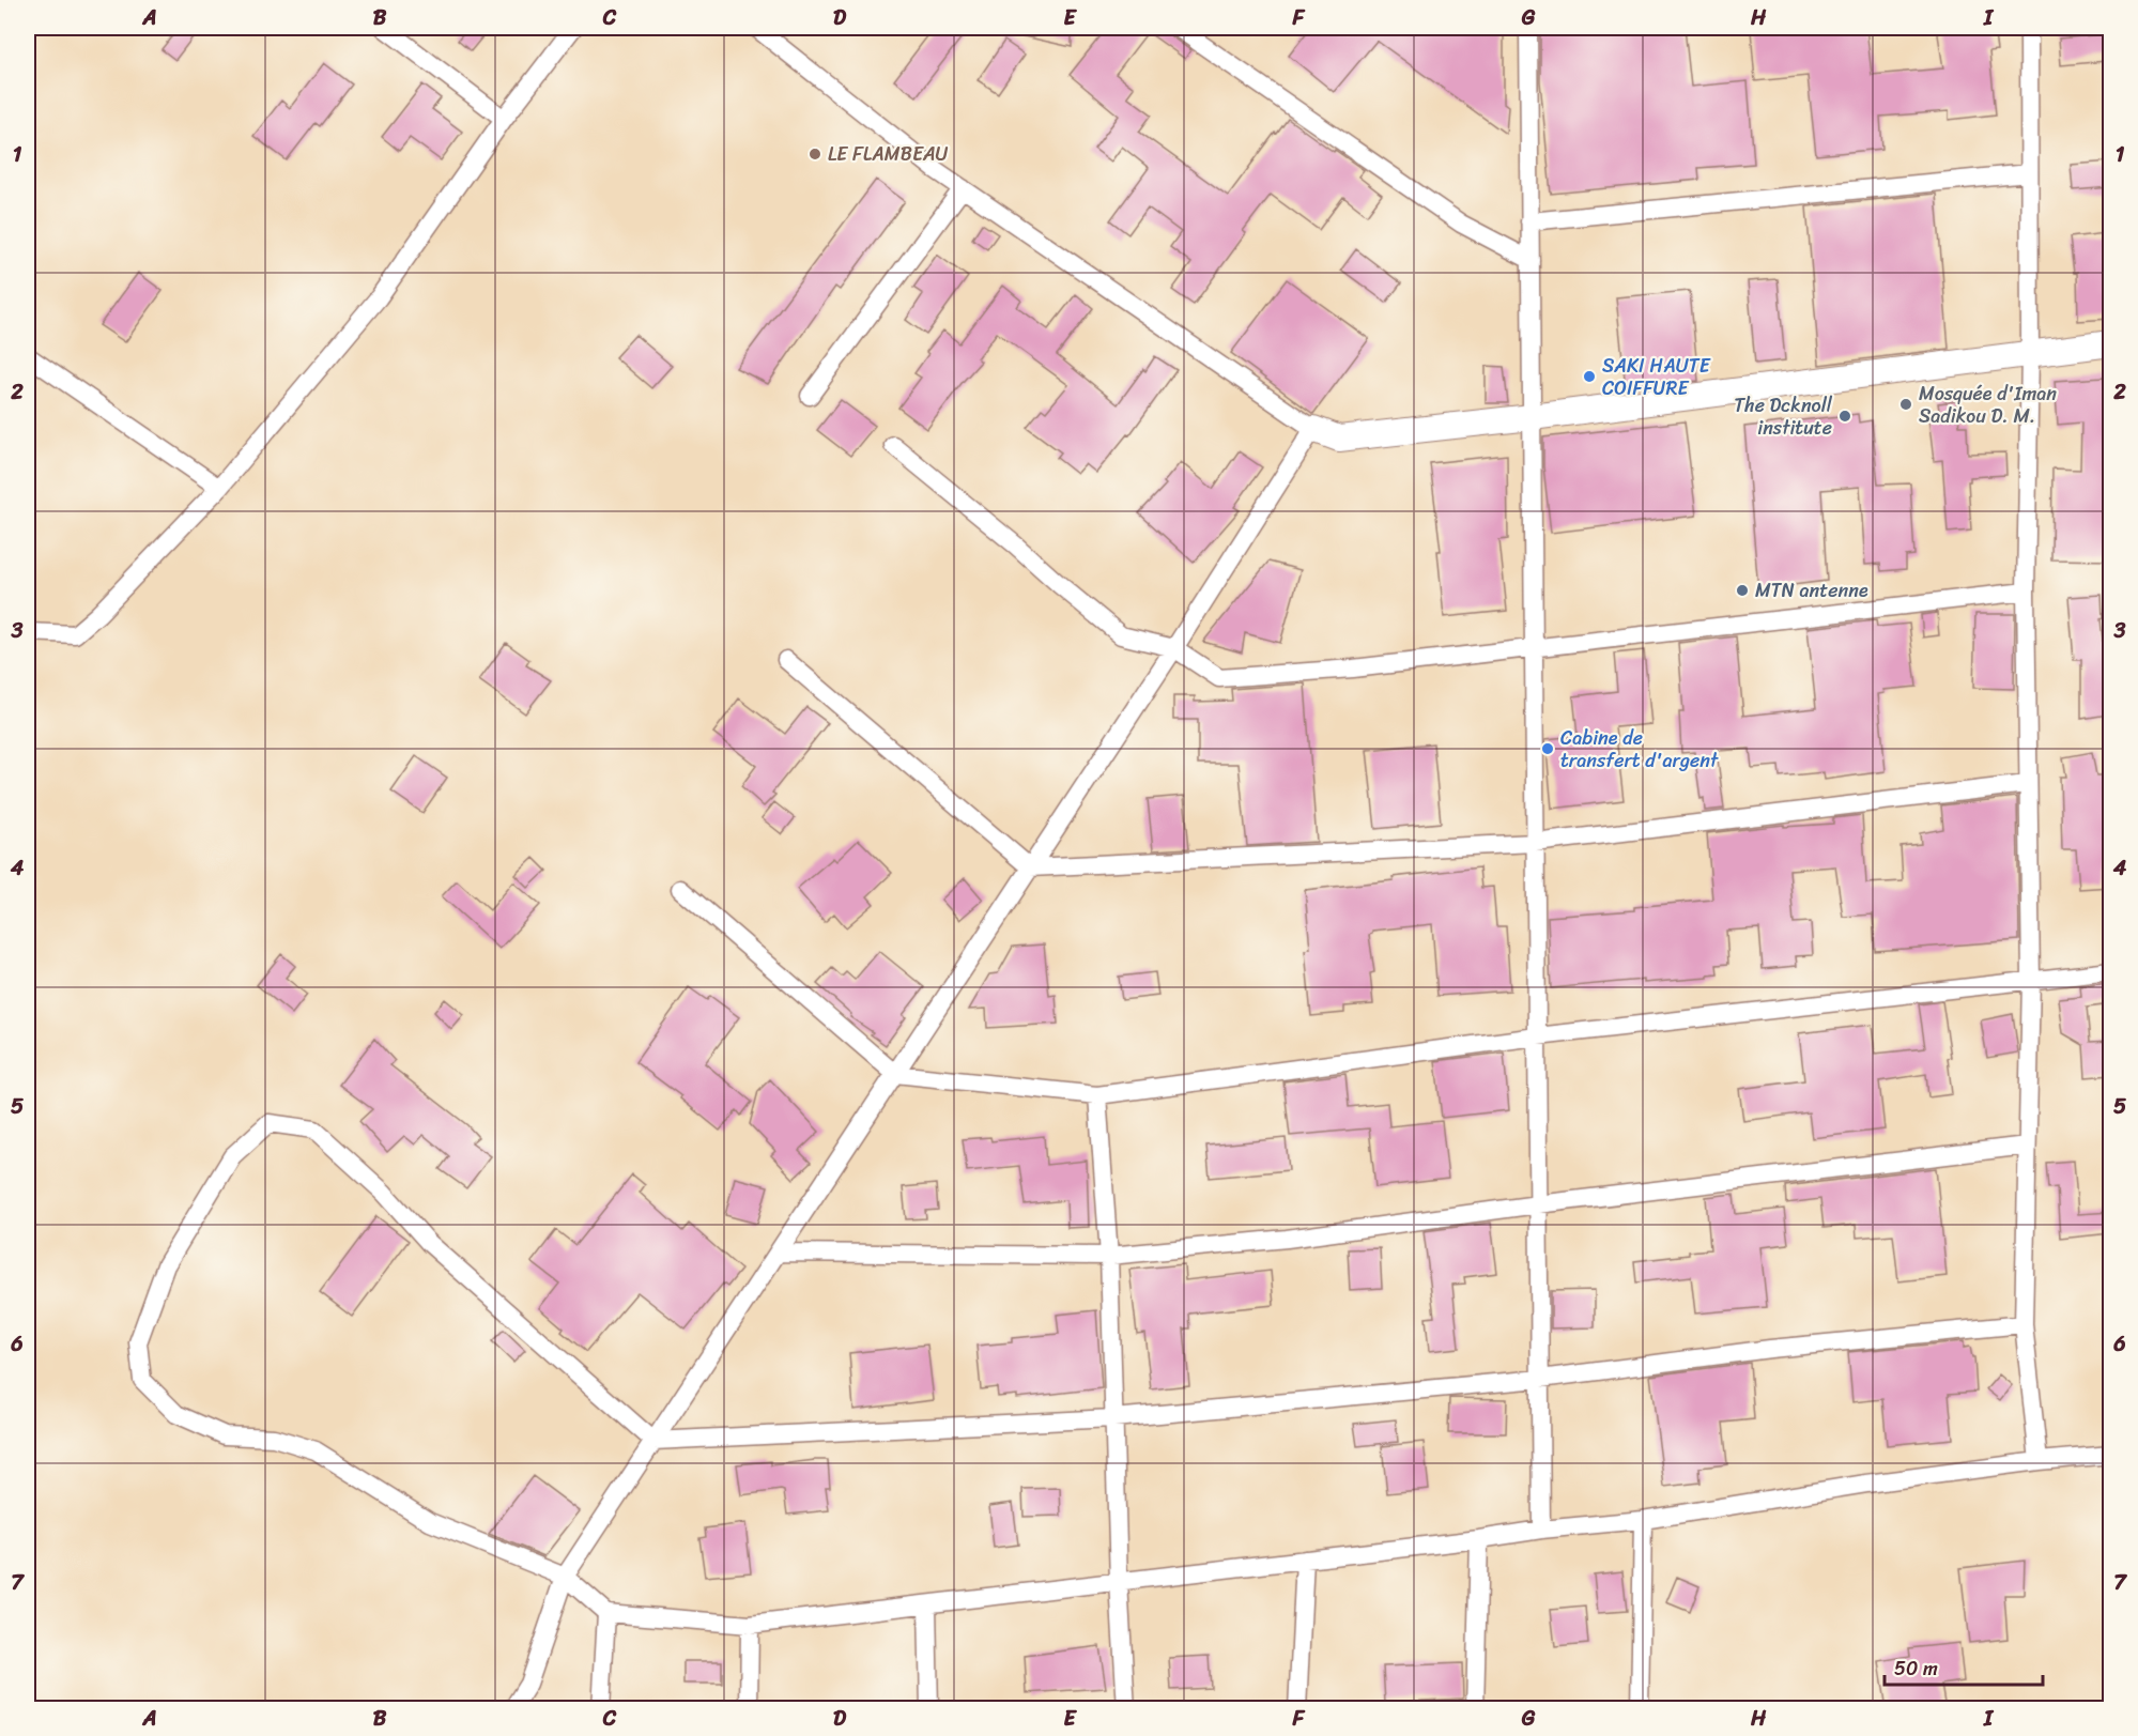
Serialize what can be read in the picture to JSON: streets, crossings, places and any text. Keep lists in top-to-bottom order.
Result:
{
  "places": [
    "LE FLAMBEAU",
    "SAKI HAUTE COIFFURE",
    "Mosquée d'Iman Sadikou D. M.",
    "The Dcknoll institute",
    "MTN antenne",
    "Cabine de transfert d'argent"
  ],
  "scale_bar": "50 m",
  "grid": {
    "columns": [
      "A",
      "B",
      "C",
      "D",
      "E",
      "F",
      "G",
      "H",
      "I"
    ],
    "rows": [
      "1",
      "2",
      "3",
      "4",
      "5",
      "6",
      "7"
    ]
  }
}
